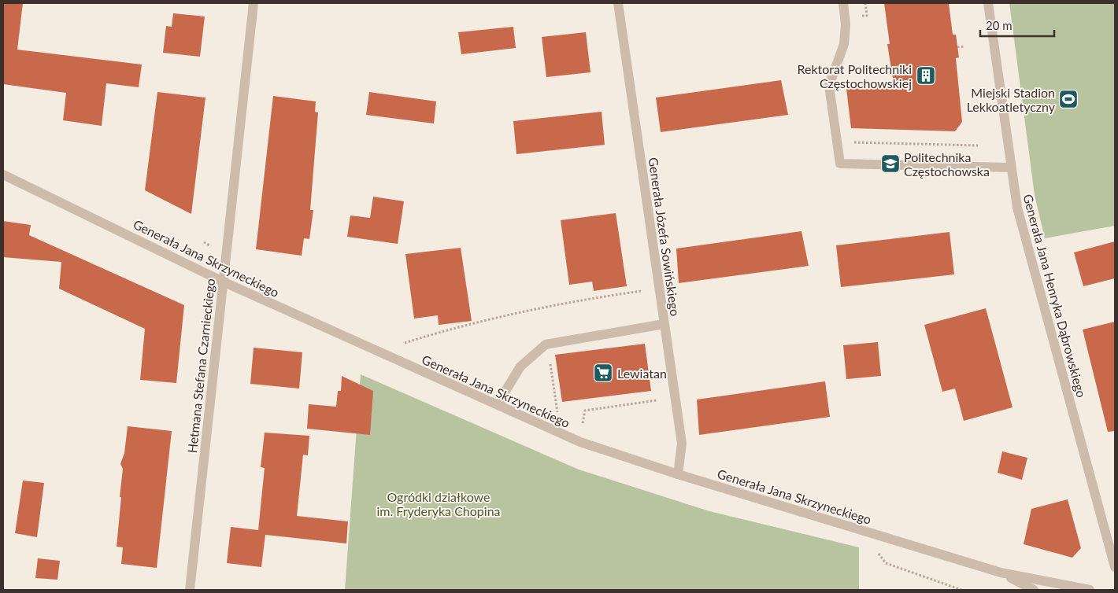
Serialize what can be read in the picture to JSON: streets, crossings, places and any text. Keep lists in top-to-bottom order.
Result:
{
  "streets": {
    "street": [
      "Generała Józefa Sowińskiego",
      "Generała Jana Skrzyneckiego",
      "Generała Jana Henryka Dąbrowskiego",
      "Hetmana Stefana Czarnieckiego"
    ]
  },
  "crossings": [
    ["Generała Józefa Sowińskiego", "Generała Jana Skrzyneckiego"],
    ["Generała Jana Skrzyneckiego", "Hetmana Stefana Czarnieckiego"]
  ],
  "parks": ["Ogródki działkowe im. Fryderyka Chopina"],
  "places": {
    "building": ["Rektorat Politechniki Częstochowskiej"],
    "sports": ["Miejski Stadion Lekkoatletyczny"],
    "school or university": ["Politechnika Częstochowska"],
    "supermarket": ["Lewiatan"]
  },
  "scale_bar": "20 m"
}
